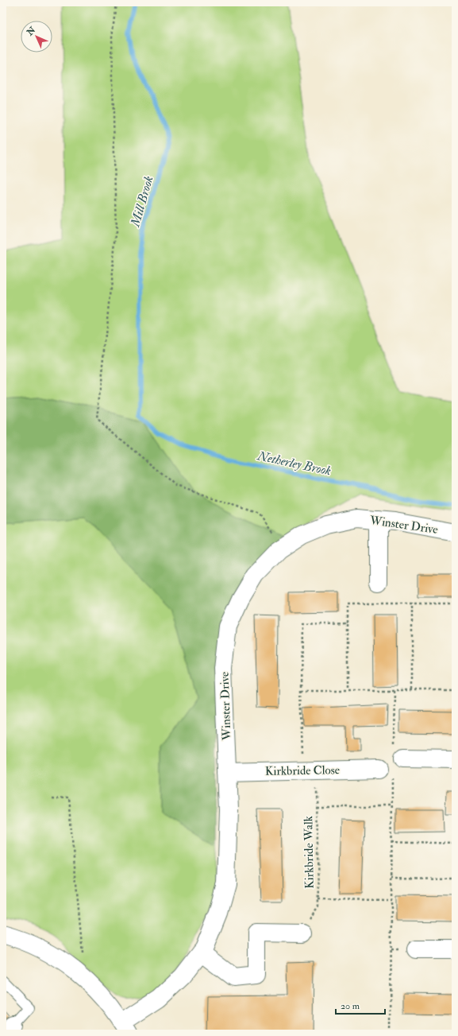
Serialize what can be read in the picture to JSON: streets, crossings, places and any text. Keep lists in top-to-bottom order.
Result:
{
  "streets": {
    "street": ["Winster Drive", "Kirkbride Close"],
    "path": ["Kirkbride Walk"]
  },
  "crossings": [
    ["Winster Drive", "Kirkbride Close"],
    ["Kirkbride Close", "Kirkbride Walk"]
  ],
  "water": ["Mill Brook", "Netherley Brook"],
  "scale_bar": "20 m",
  "north": "top left"
}
